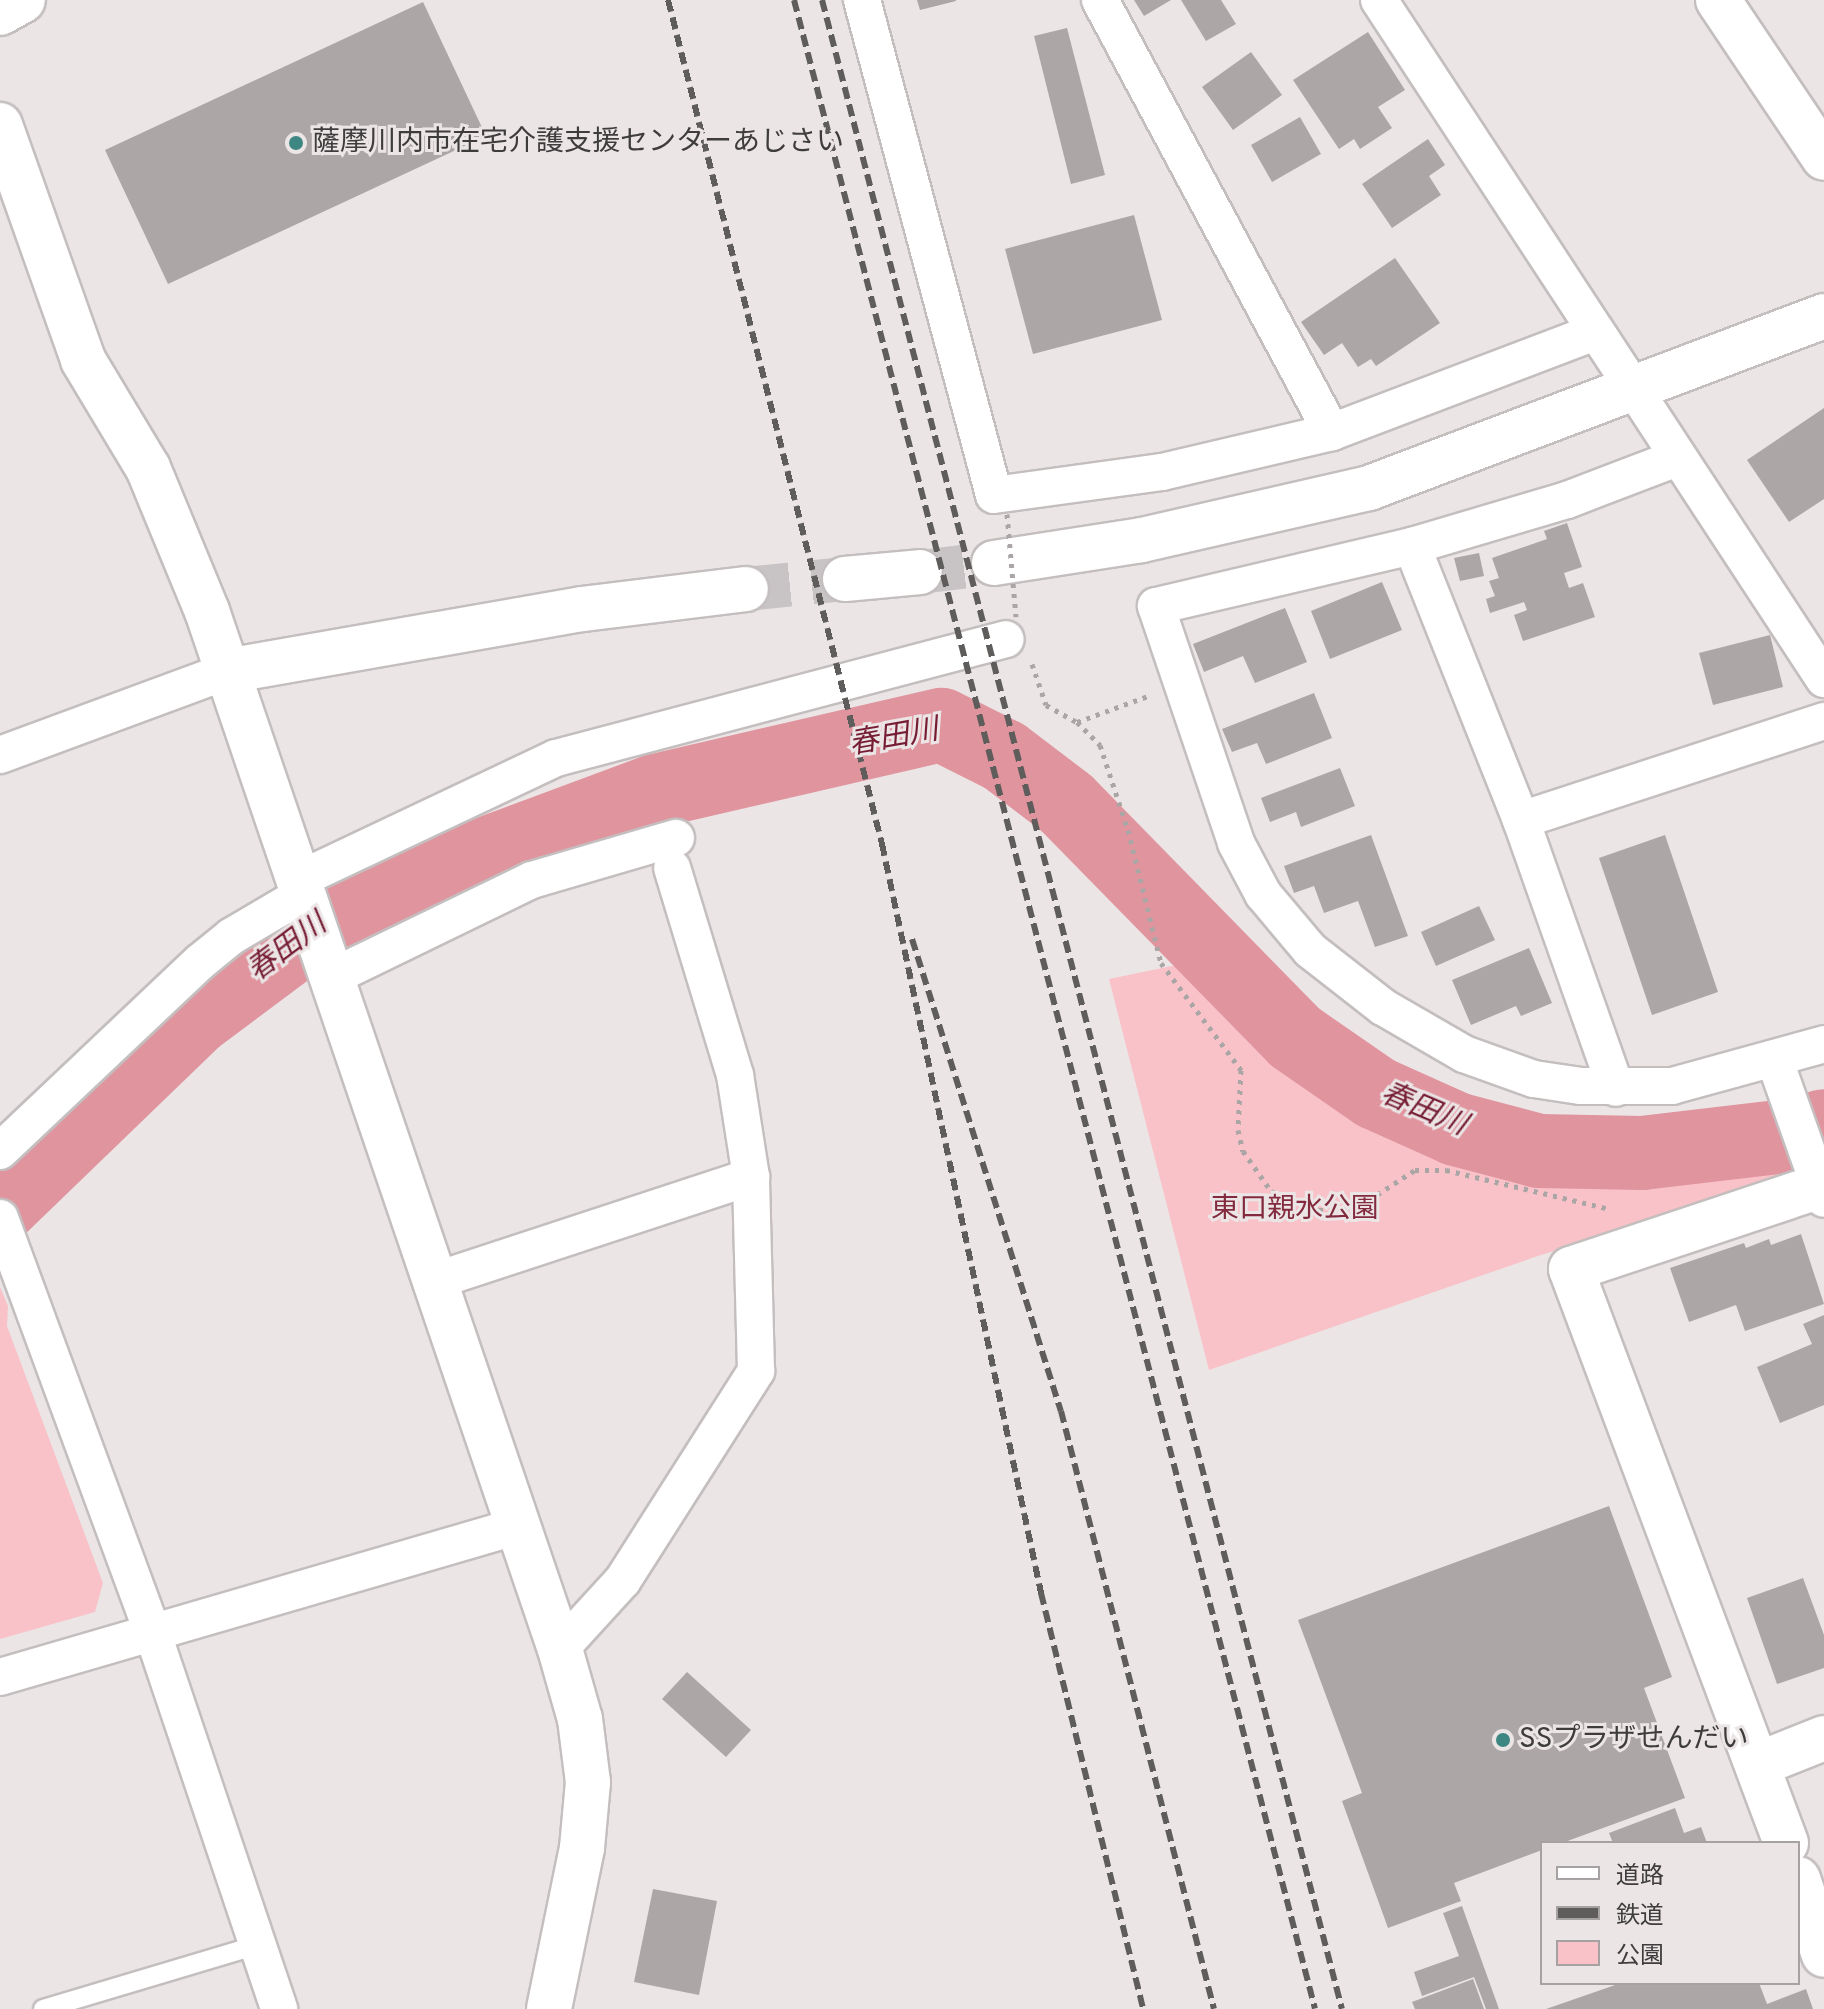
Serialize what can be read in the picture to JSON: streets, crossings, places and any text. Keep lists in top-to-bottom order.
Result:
{
  "water": ["春田川"],
  "parks": ["東口親水公園"],
  "places": ["薩摩川内市在宅介護支援センターあじさい", "SSプラザせんだい"],
  "legend": ["道路", "鉄道", "公園"]
}
